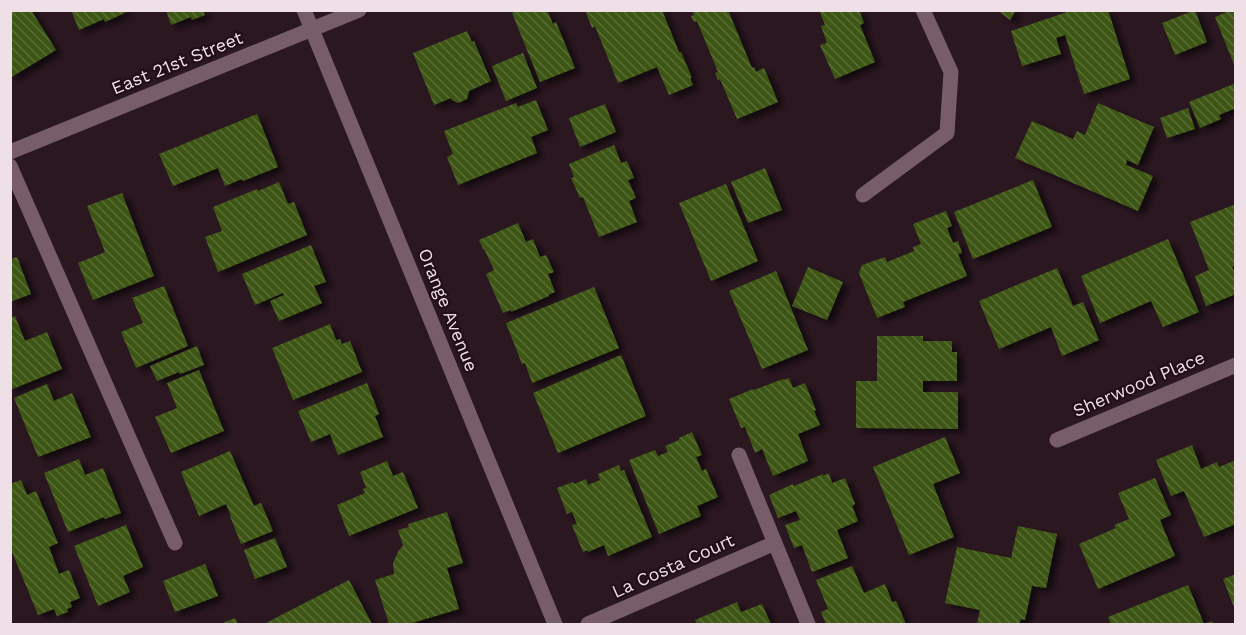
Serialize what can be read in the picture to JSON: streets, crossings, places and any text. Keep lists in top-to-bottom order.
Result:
{
  "streets": {
    "street": [
      "East 21st Street",
      "Orange Avenue",
      "Sherwood Place",
      "La Costa Court"
    ]
  },
  "crossings": [
    ["East 21st Street", "Orange Avenue"]
  ]
}
